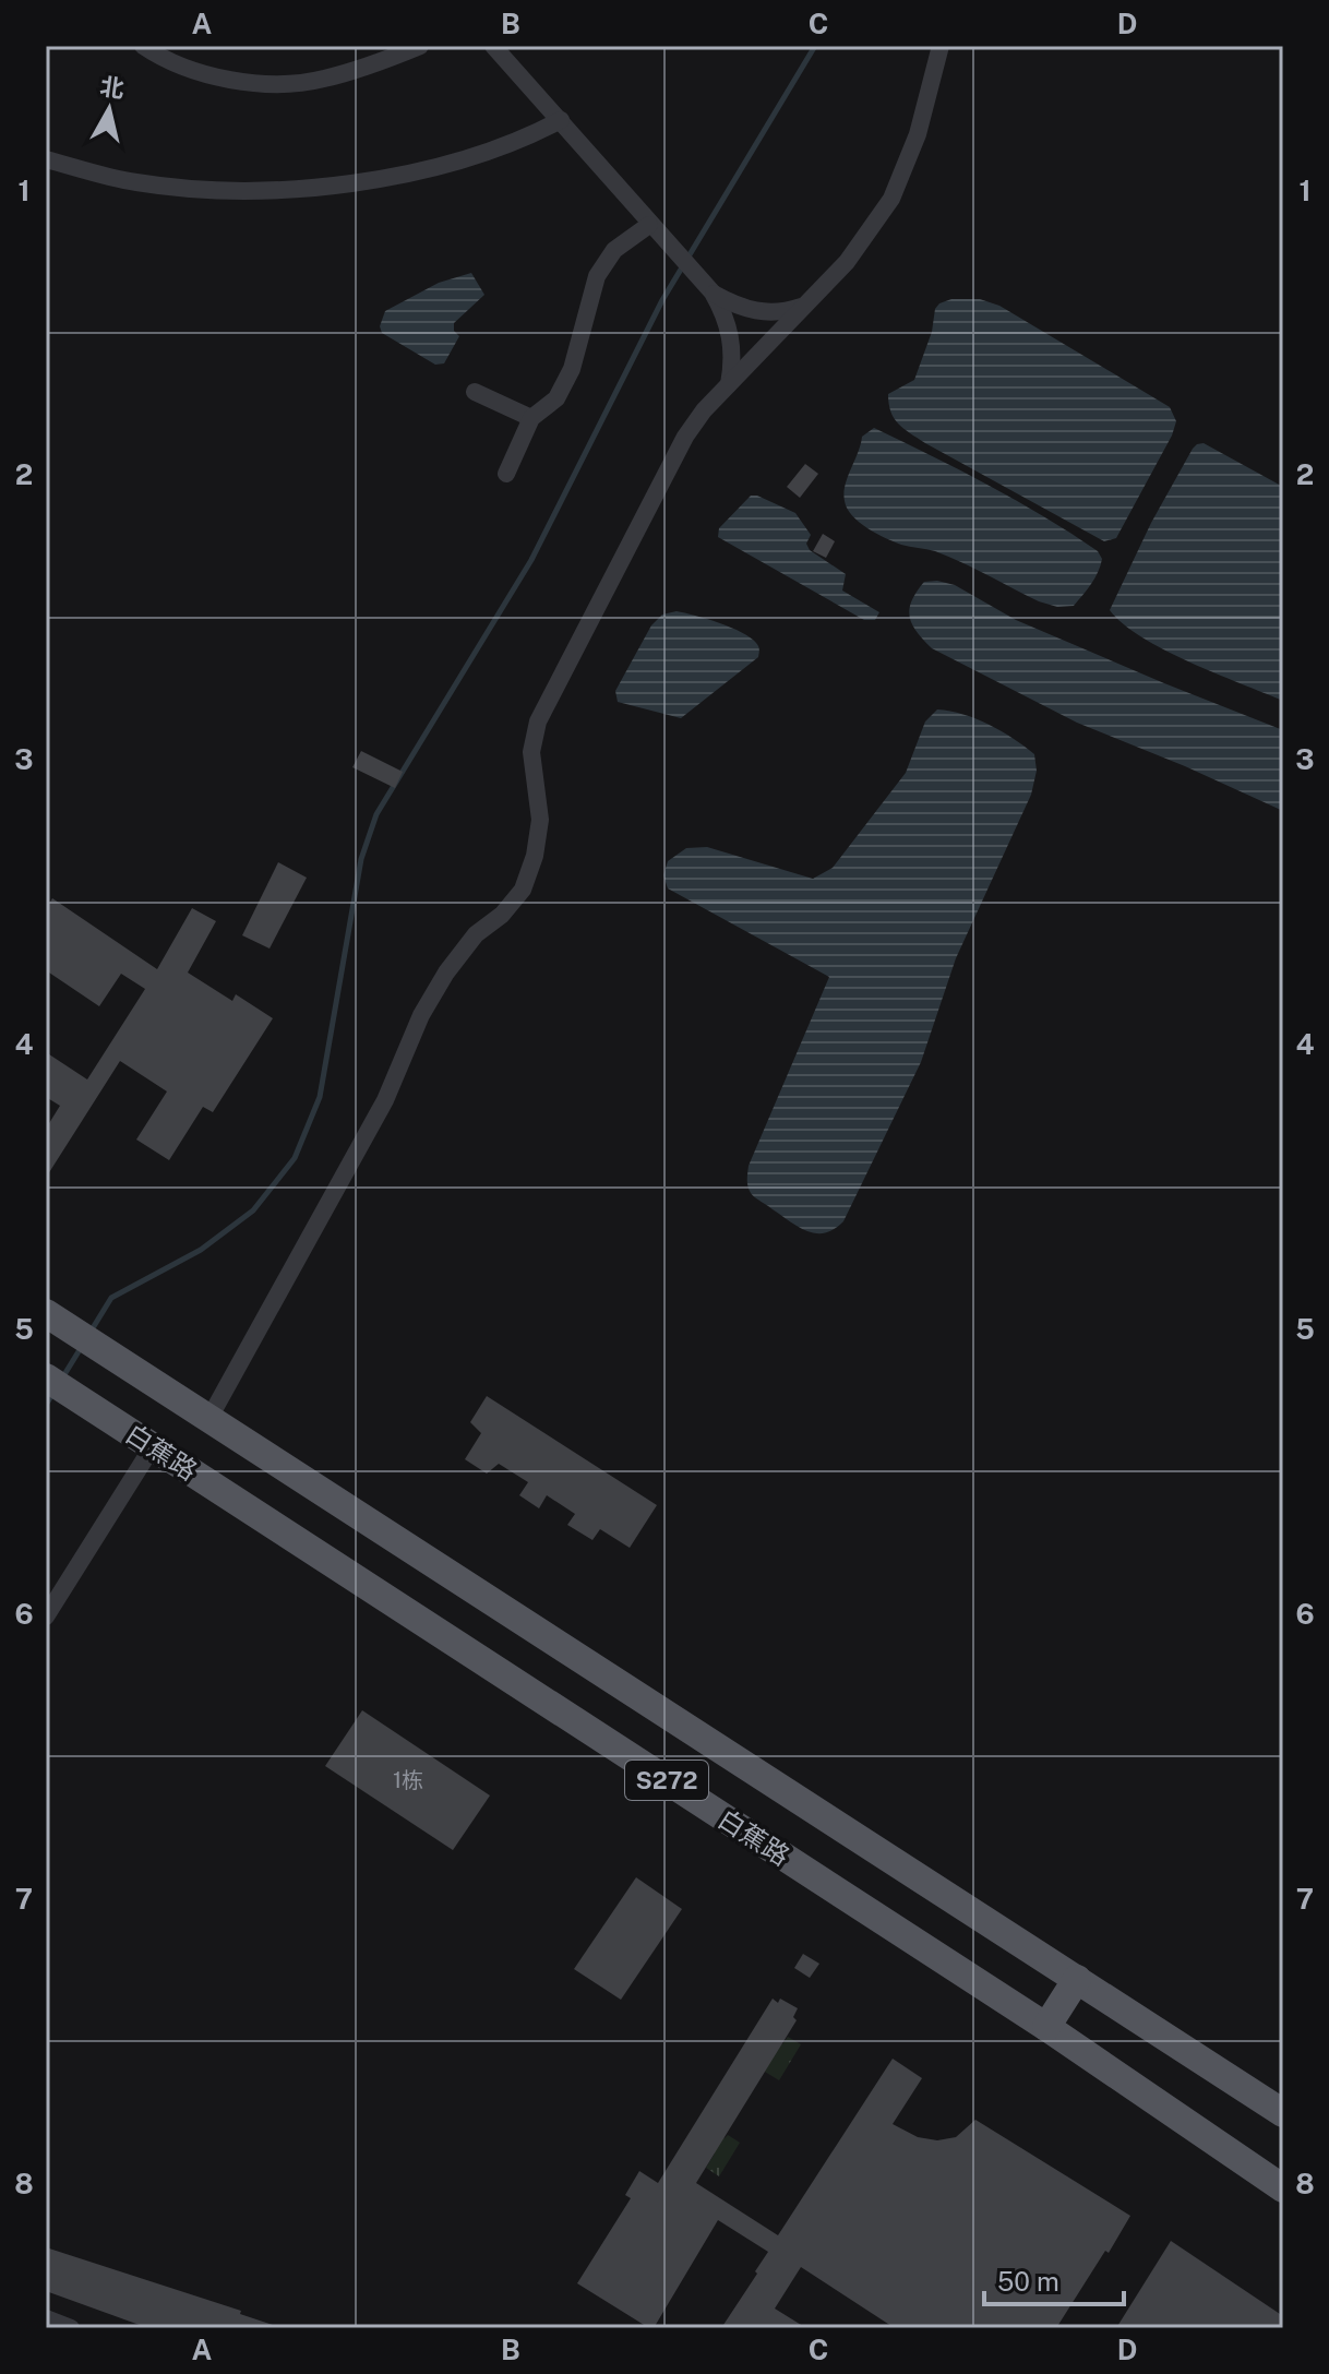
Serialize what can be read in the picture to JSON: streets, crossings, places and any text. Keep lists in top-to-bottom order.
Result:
{
  "streets": {
    "main road": ["白蕉路", "S272"]
  },
  "house_numbers": ["1栋"],
  "scale_bar": "50 m",
  "north": "top",
  "grid": {
    "columns": [
      "A",
      "B",
      "C",
      "D"
    ],
    "rows": [
      "1",
      "2",
      "3",
      "4",
      "5",
      "6",
      "7",
      "8"
    ]
  }
}
